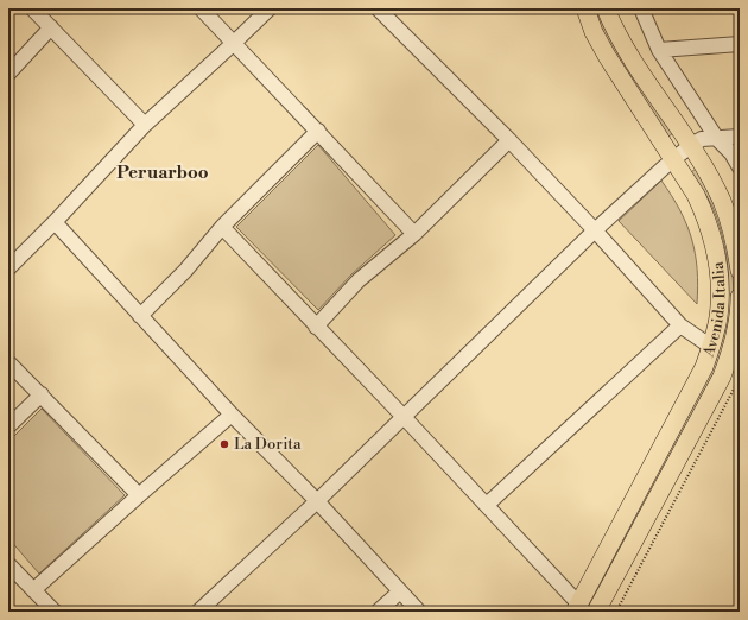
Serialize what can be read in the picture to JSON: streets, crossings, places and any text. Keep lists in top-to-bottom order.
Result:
{
  "streets": {
    "main road": ["Avenida Italia"]
  },
  "districts": ["Peruarboo"],
  "places": ["La Dorita"]
}
